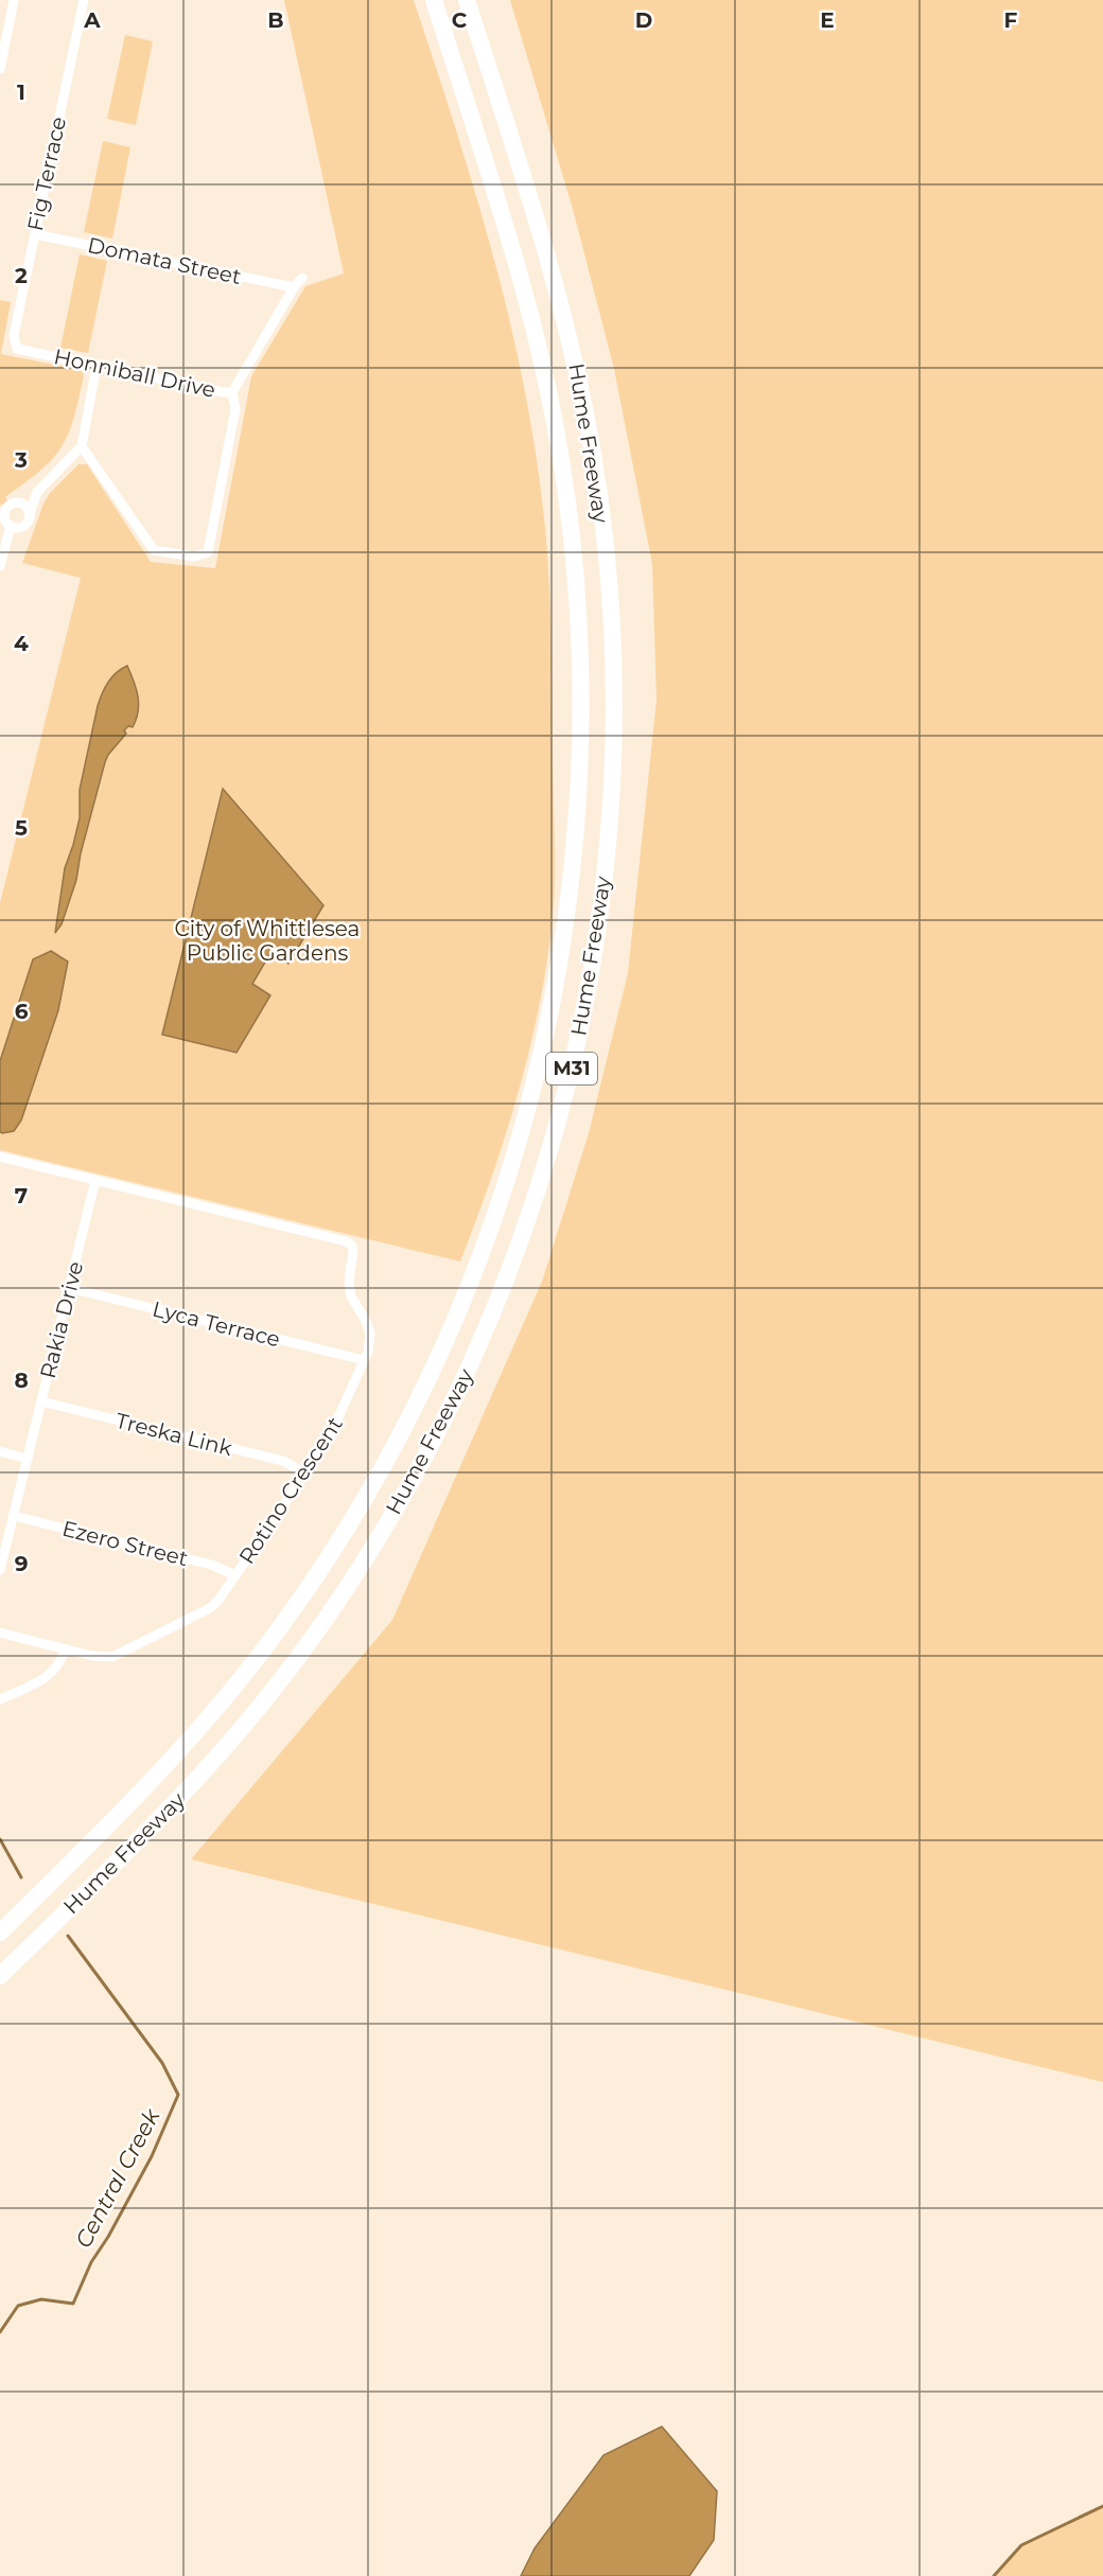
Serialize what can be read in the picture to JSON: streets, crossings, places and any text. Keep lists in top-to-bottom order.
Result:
{
  "streets": {
    "highway": ["Hume Freeway", "M31"],
    "street": [
      "Fig Terrace",
      "Domata Street",
      "Honniball Drive",
      "Rakia Drive",
      "Lyca Terrace",
      "Treska Link",
      "Rotino Crescent",
      "Ezero Street"
    ]
  },
  "crossings": [
    ["Fig Terrace", "Domata Street"],
    ["Fig Terrace", "Honniball Drive"],
    ["Domata Street", "Honniball Drive"],
    ["Rakia Drive", "Lyca Terrace"],
    ["Rakia Drive", "Treska Link"],
    ["Rakia Drive", "Rotino Crescent"],
    ["Rakia Drive", "Ezero Street"],
    ["Lyca Terrace", "Rotino Crescent"],
    ["Treska Link", "Rotino Crescent"],
    ["Rotino Crescent", "Ezero Street"]
  ],
  "water": ["Central Creek"],
  "parks": ["City of Whittlesea Public Gardens"],
  "grid": {
    "columns": [
      "A",
      "B",
      "C",
      "D",
      "E",
      "F"
    ],
    "rows": [
      "1",
      "2",
      "3",
      "4",
      "5",
      "6",
      "7",
      "8",
      "9"
    ]
  }
}
